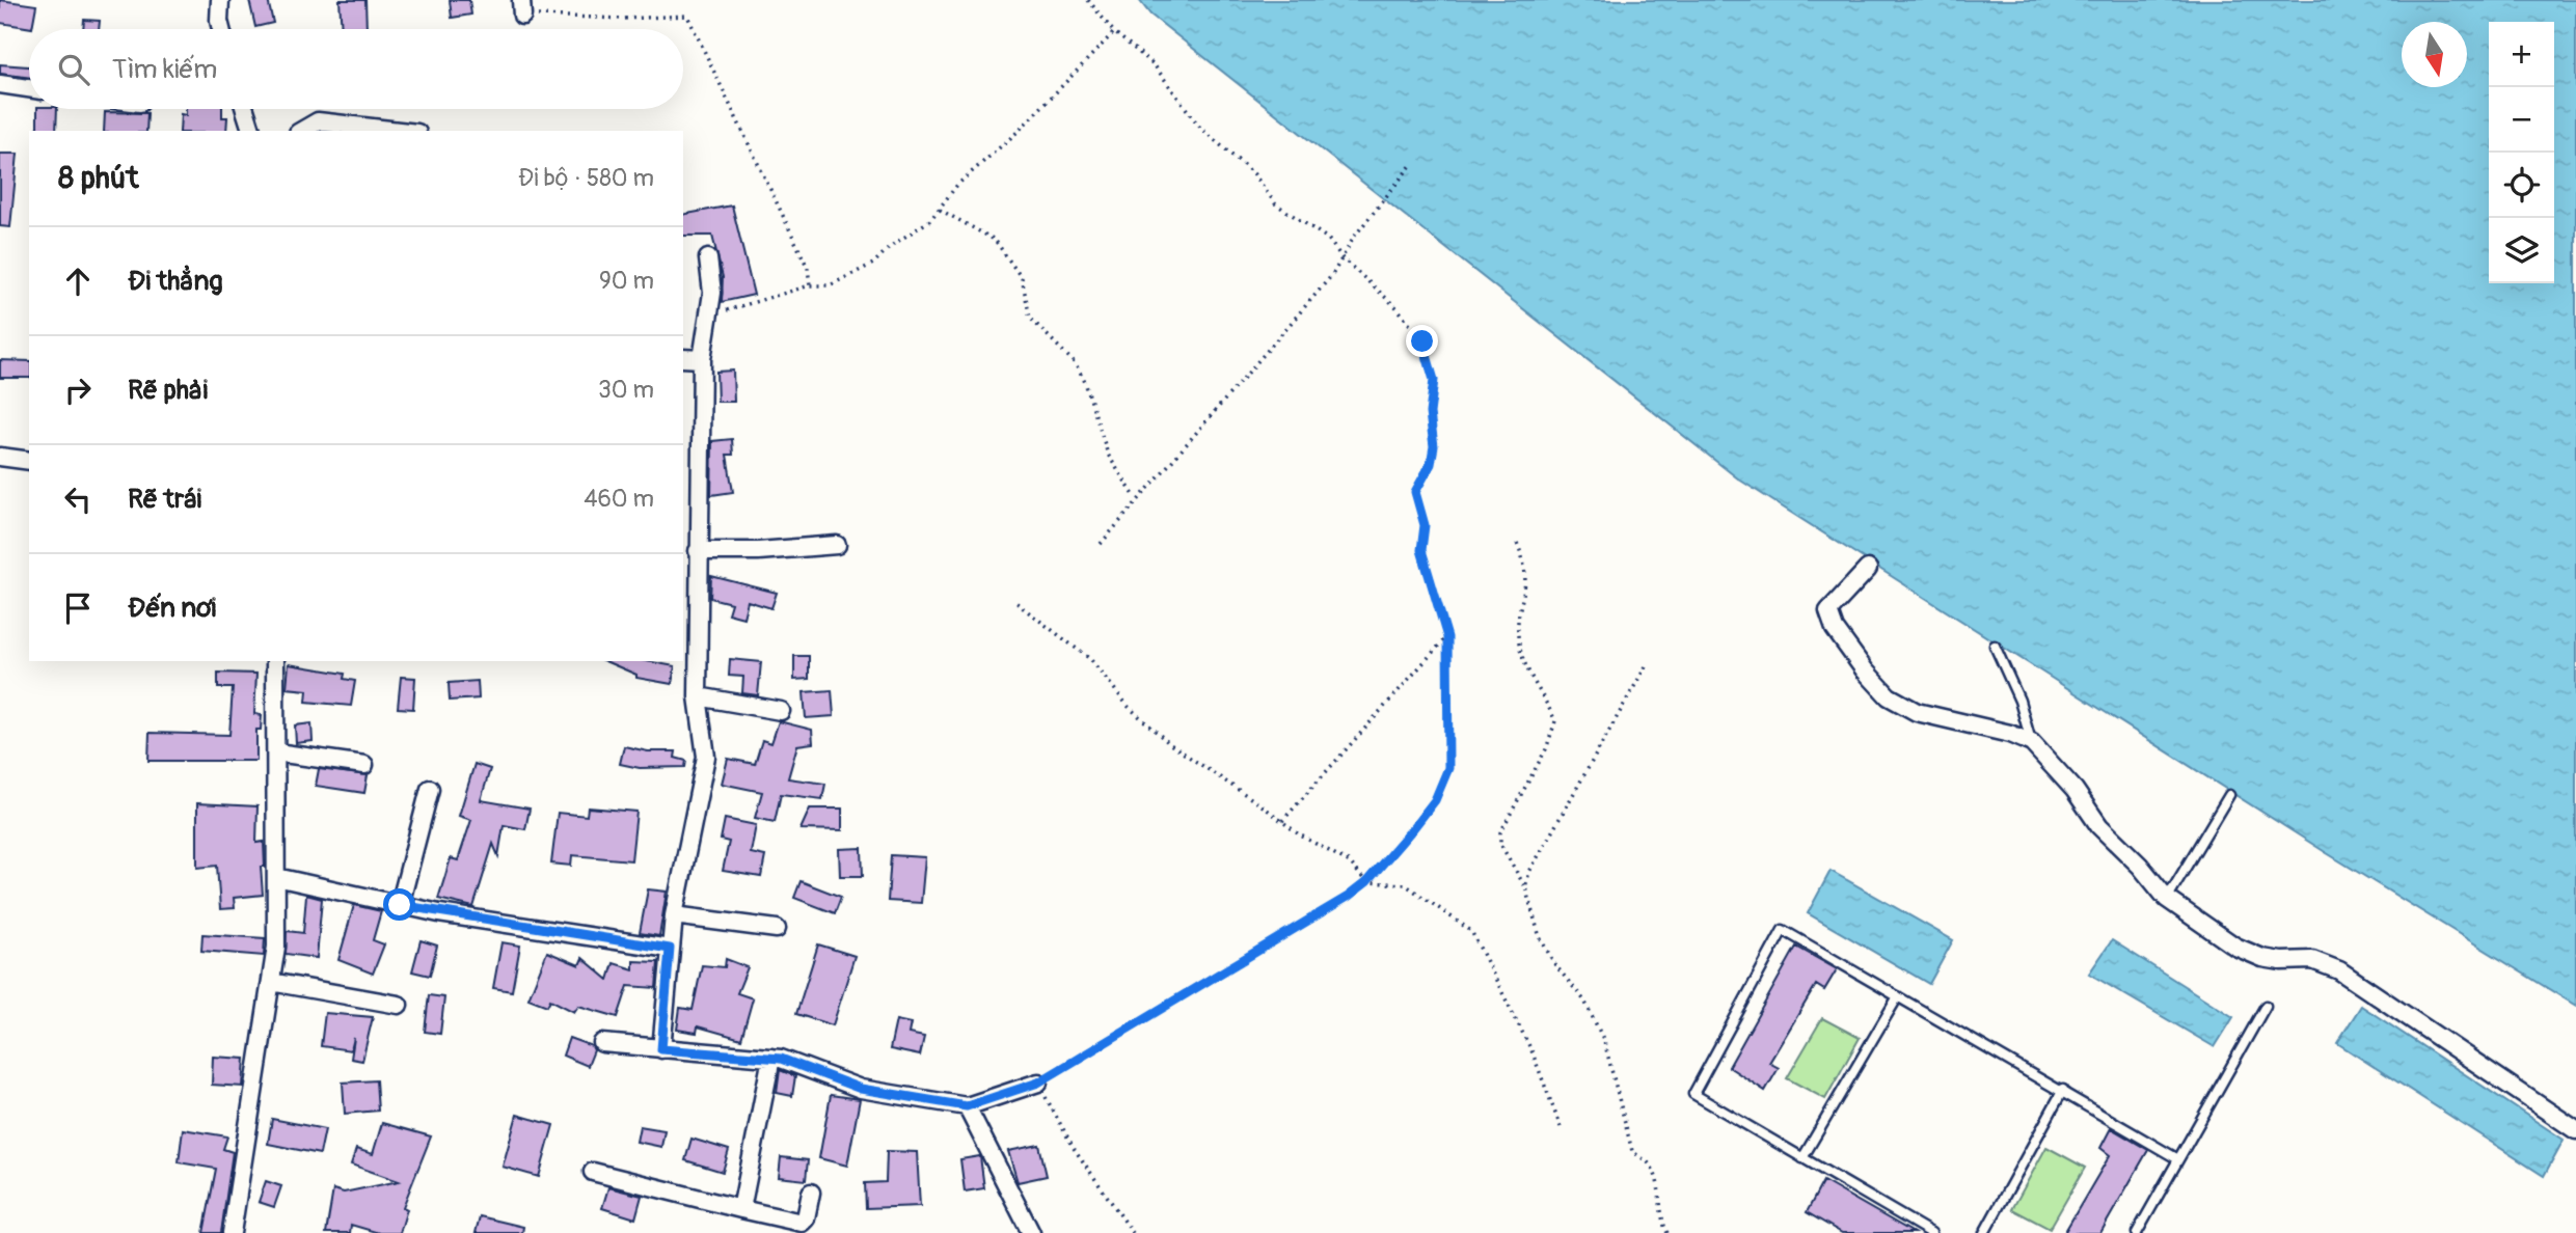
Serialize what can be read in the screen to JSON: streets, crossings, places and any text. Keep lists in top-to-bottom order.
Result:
{
  "north": "bottom",
  "page": {
    "map_buttons": ["+", "−"],
    "search": "Tìm kiếm",
    "heading": ["8 phút", "Đi bộ · 580 m"],
    "list": [
      ["Đi thẳng", "90 m"],
      ["Rẽ phải", "30 m"],
      ["Rẽ trái", "460 m"],
      "Đến nơi"
    ]
  }
}
